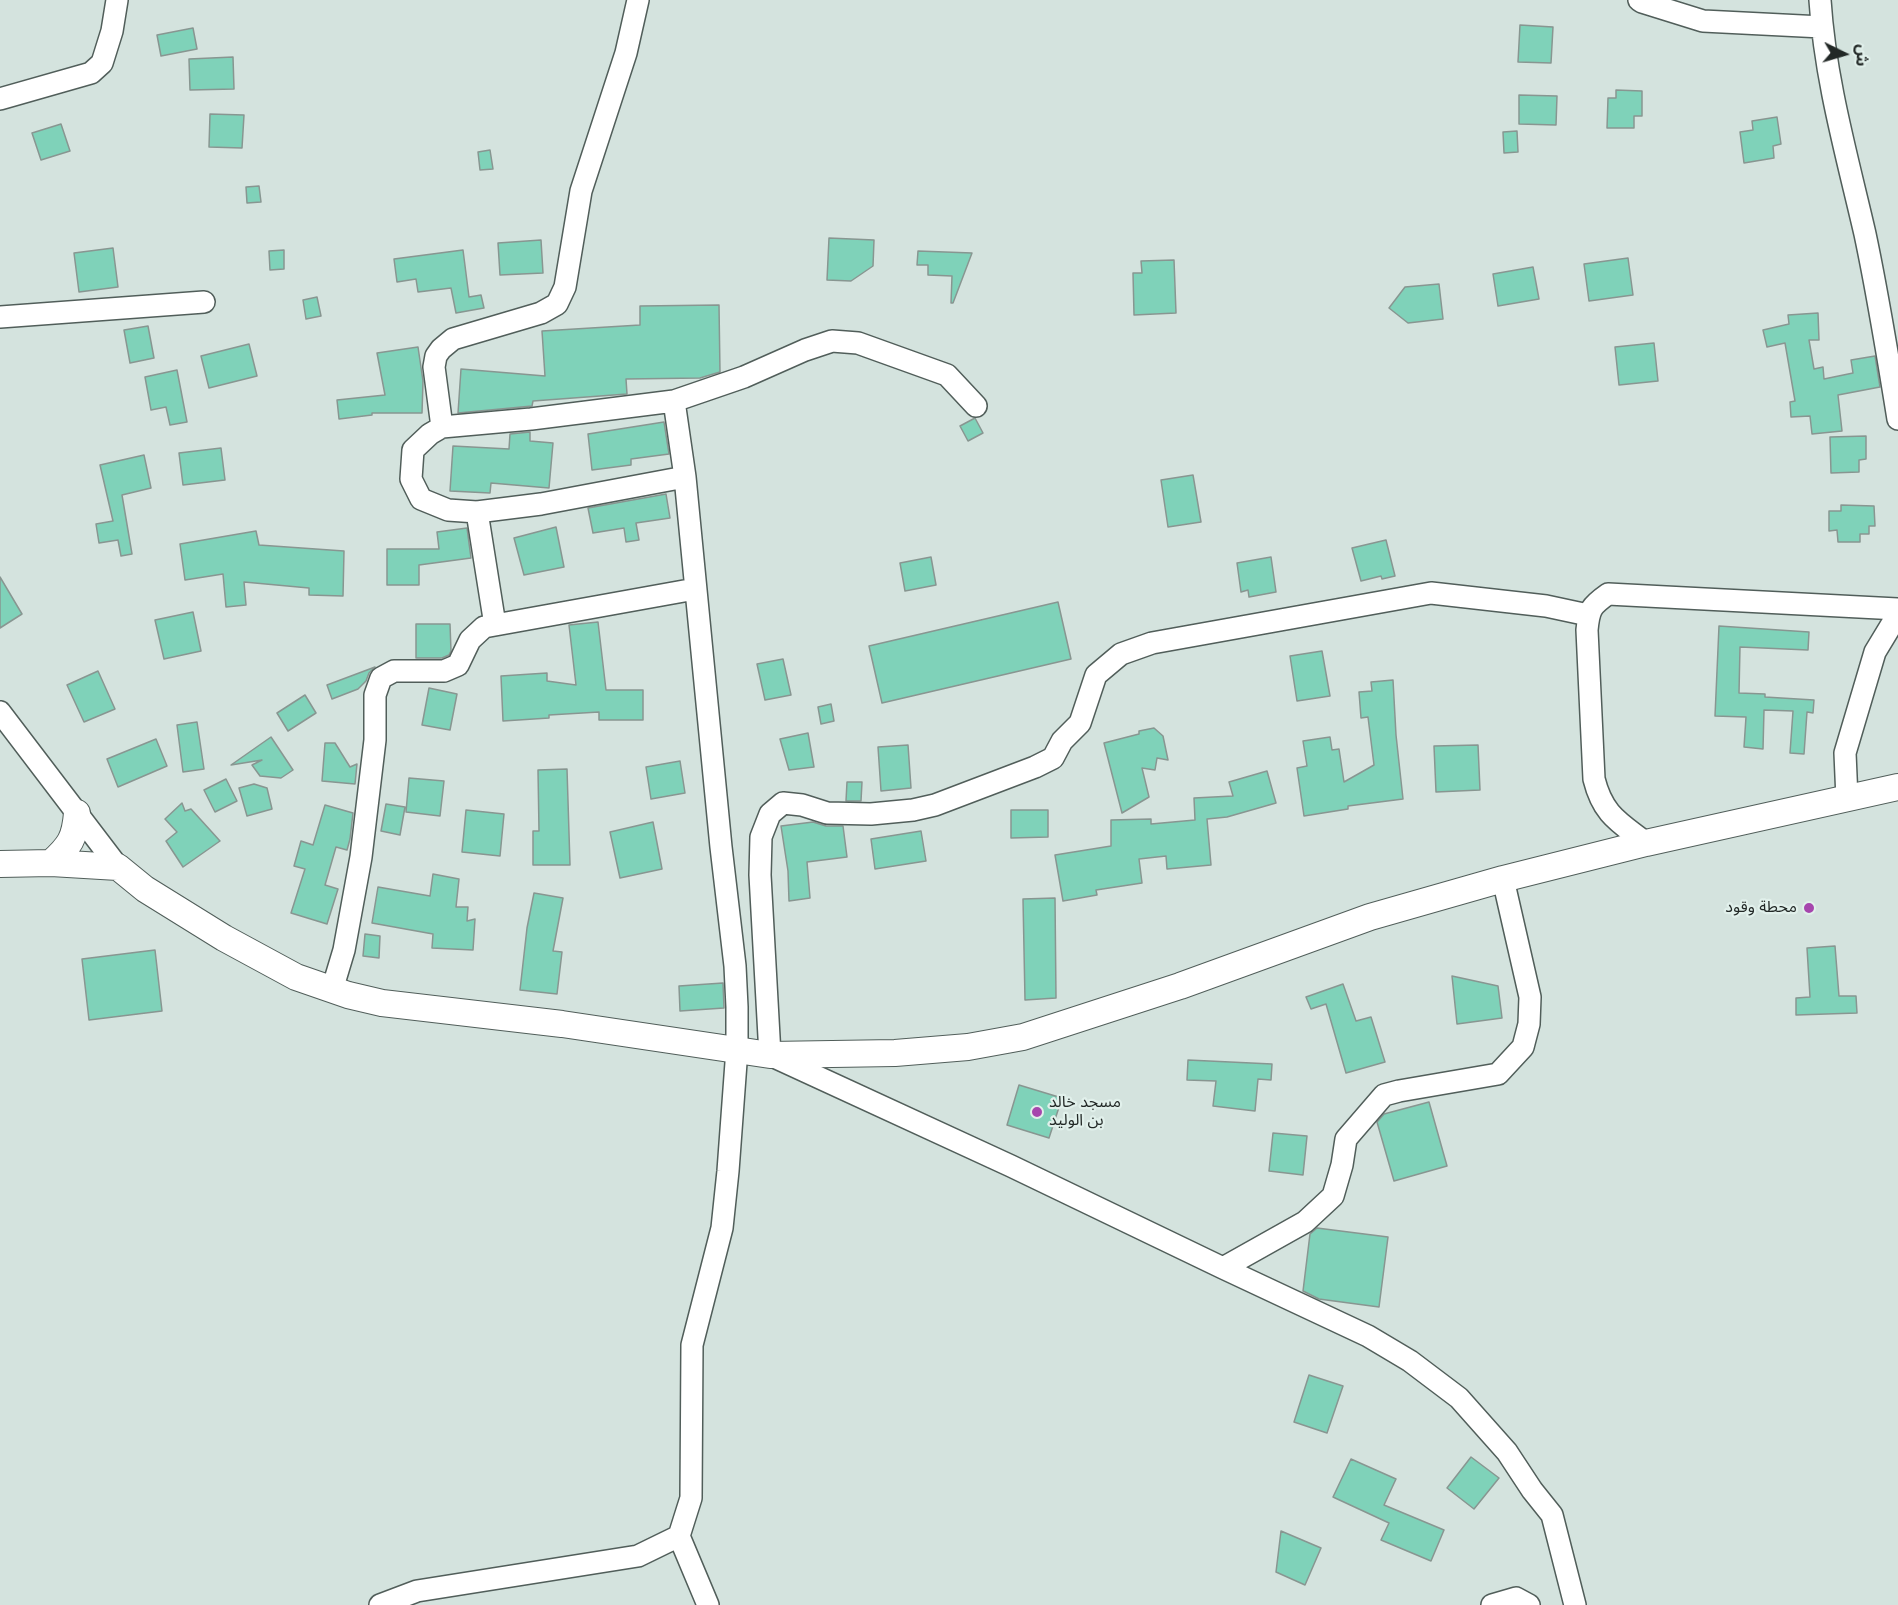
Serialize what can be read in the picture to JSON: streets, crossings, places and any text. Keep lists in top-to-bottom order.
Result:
{
  "places": ["محطة وقود", "مسجد خالد بن الوليد"],
  "north": "right"
}
